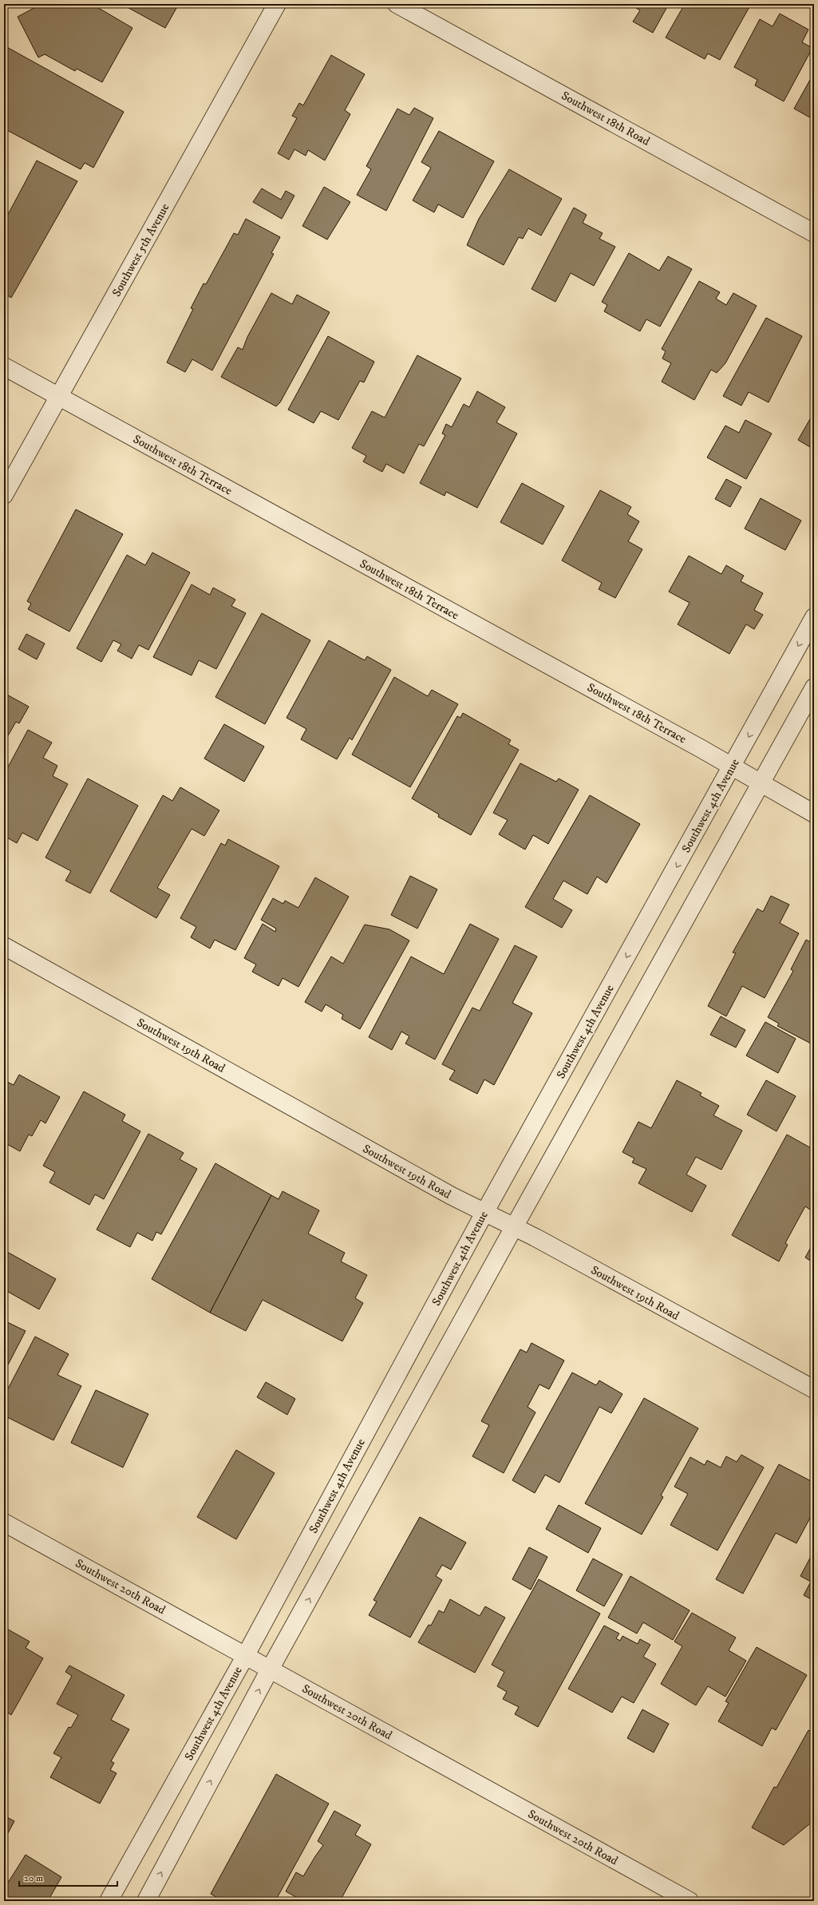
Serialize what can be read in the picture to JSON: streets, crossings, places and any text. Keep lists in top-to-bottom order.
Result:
{
  "streets": {
    "street": [
      "Southwest 18th Road",
      "Southwest 5th Avenue",
      "Southwest 18th Terrace",
      "Southwest 4th Avenue",
      "Southwest 19th Road",
      "Southwest 20th Road"
    ]
  },
  "crossings": [
    ["Southwest 5th Avenue", "Southwest 18th Terrace"],
    ["Southwest 18th Terrace", "Southwest 4th Avenue"],
    ["Southwest 4th Avenue", "Southwest 19th Road"],
    ["Southwest 4th Avenue", "Southwest 20th Road"]
  ],
  "scale_bar": "20 m"
}
